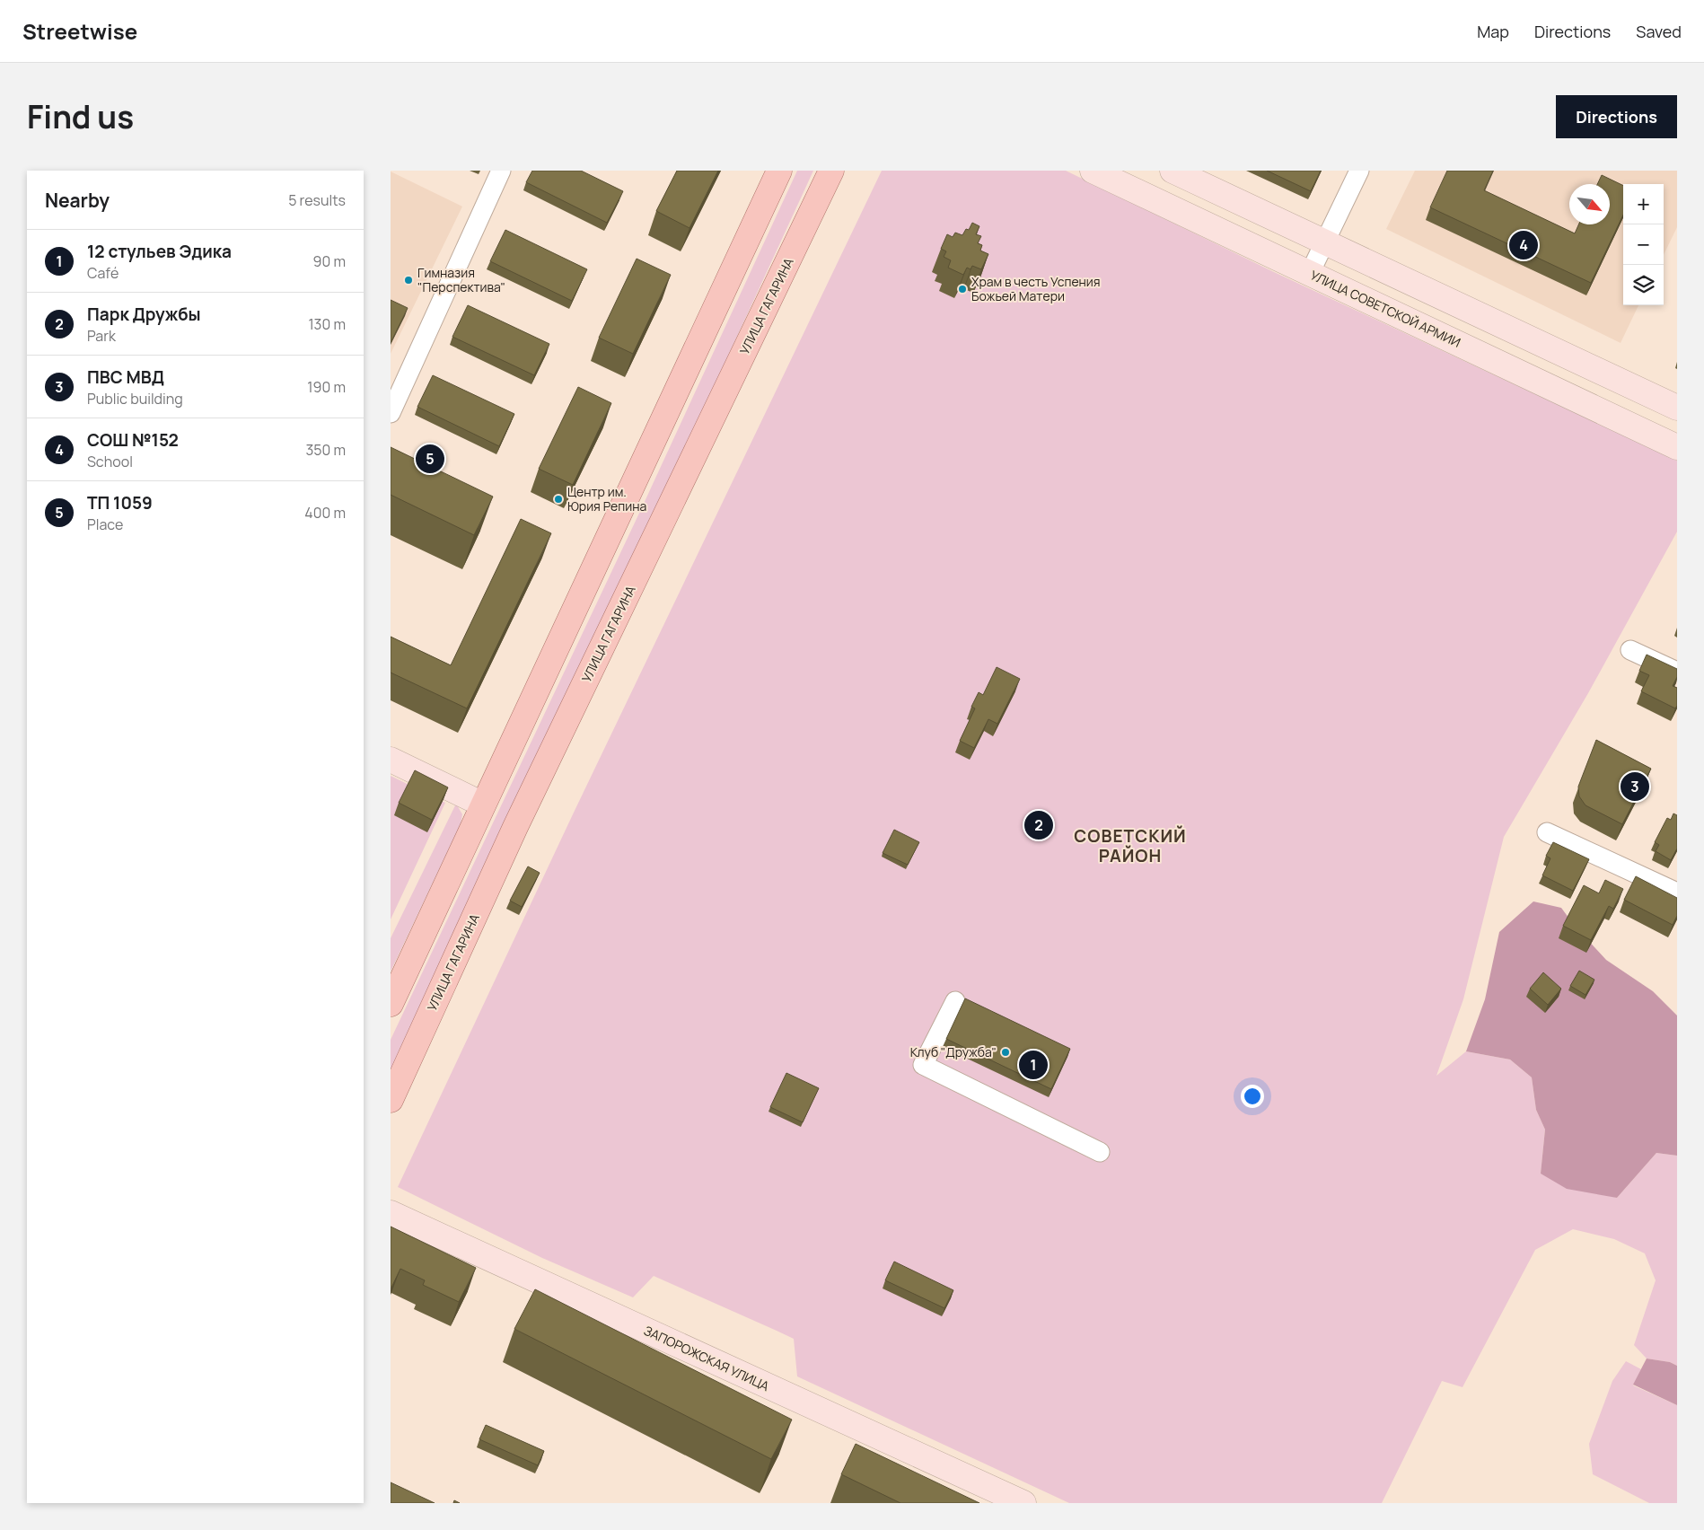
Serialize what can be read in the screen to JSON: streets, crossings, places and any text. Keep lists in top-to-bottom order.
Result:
{
  "streets": {
    "main road": ["УЛИЦА ГАГАРИНА", "УЛИЦА СОВЕТСКОЙ АРМИИ", "ЗАПОРОЖСКАЯ УЛИЦА"]
  },
  "districts": ["СОВЕТСКИЙ РАЙОН"],
  "places": [
    "Гимназия \"Перспектива\"",
    "Храм в честь Успения Божьей Матери",
    "Центр им. Юрия Репина",
    "Клуб \"Дружба\""
  ],
  "north": "bottom right",
  "page": {
    "header": "Streetwise",
    "nav": ["Map", "Directions", "Saved"],
    "title": "Find us",
    "buttons": "Directions",
    "heading": ["Nearby", "5 results"],
    "map_buttons": ["+", "−"],
    "list": [
      {
        "mark": "1",
        "name": "12 стульев Эдика",
        "note": "Café",
        "value": "90 m"
      },
      {
        "mark": "2",
        "name": "Парк Дружбы",
        "note": "Park",
        "value": "130 m"
      },
      {
        "mark": "3",
        "name": "ПВС МВД",
        "note": "Public building",
        "value": "190 m"
      },
      {
        "mark": "4",
        "name": "СОШ №152",
        "note": "School",
        "value": "350 m"
      },
      {
        "mark": "5",
        "name": "ТП 1059",
        "note": "Place",
        "value": "400 m"
      }
    ],
    "pins": [
      "4",
      "5",
      "3",
      "2",
      "1"
    ]
  }
}
